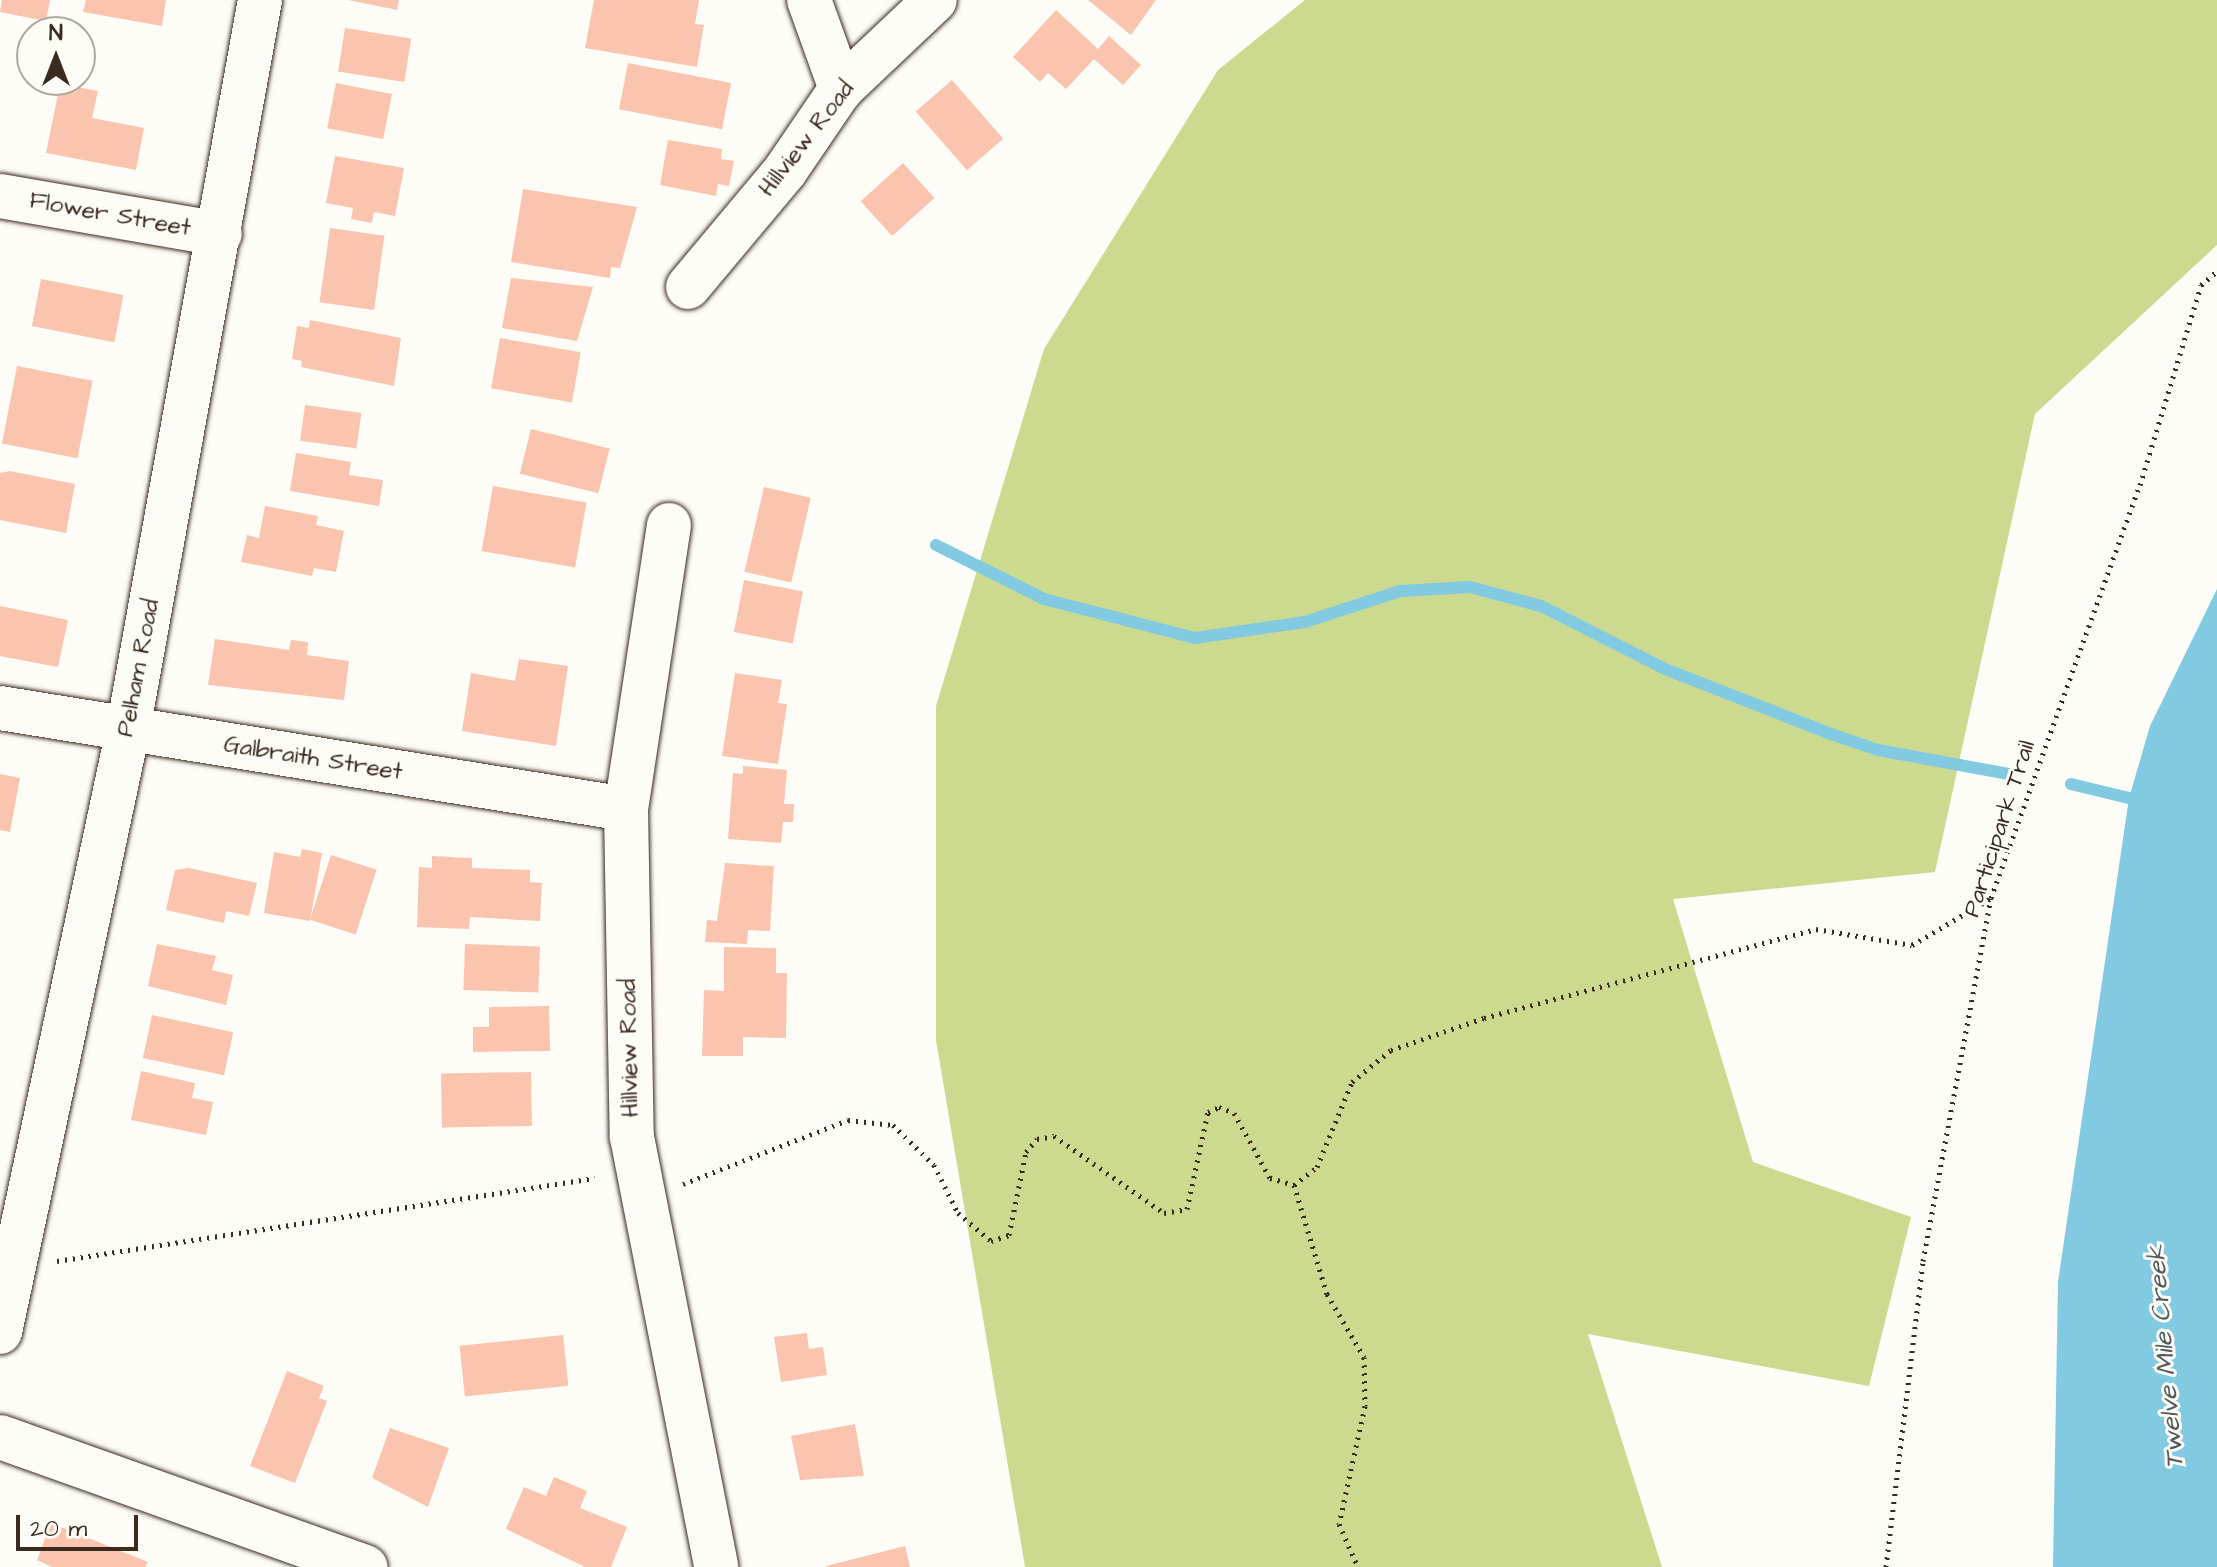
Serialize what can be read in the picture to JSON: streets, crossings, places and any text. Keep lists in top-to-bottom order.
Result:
{
  "streets": {
    "street": [
      "Hillview Road",
      "Flower Street",
      "Pelham Road",
      "Galbraith Street"
    ],
    "path": ["Participark Trail"]
  },
  "crossings": [
    ["Hillview Road", "Galbraith Street"],
    ["Flower Street", "Pelham Road"],
    ["Pelham Road", "Galbraith Street"]
  ],
  "water": ["Twelve Mile Creek"],
  "scale_bar": "20 m",
  "north": "top"
}
